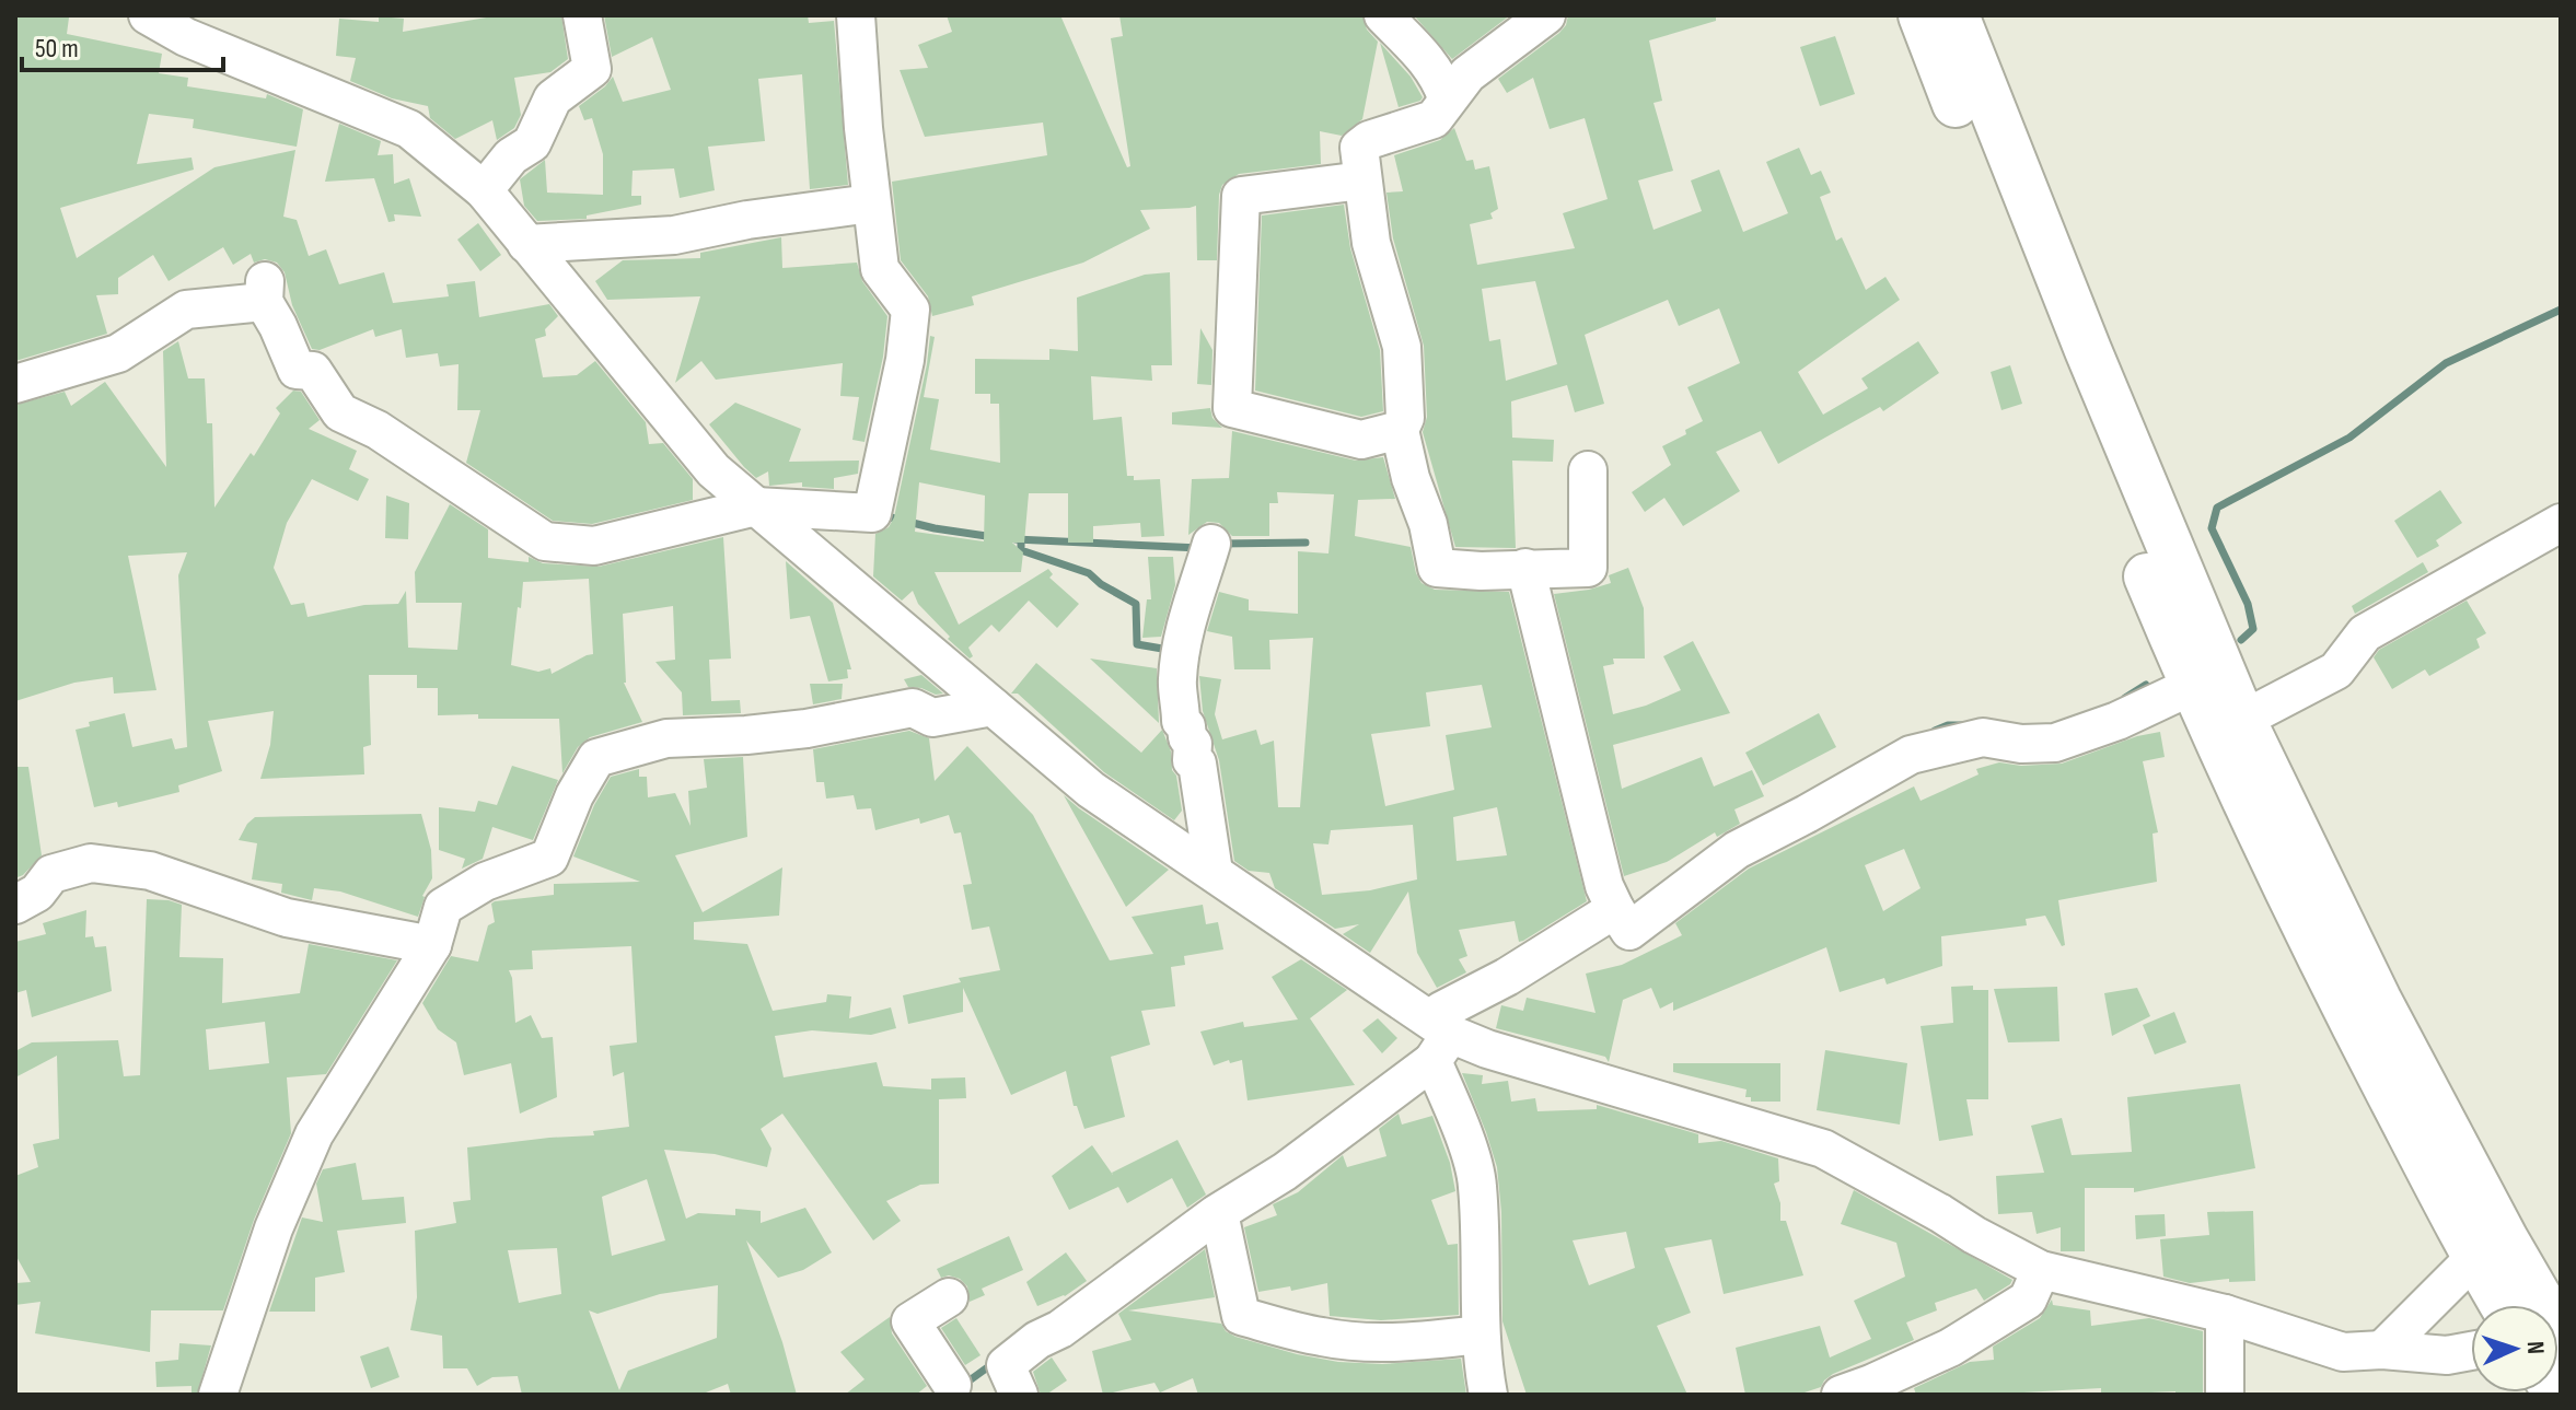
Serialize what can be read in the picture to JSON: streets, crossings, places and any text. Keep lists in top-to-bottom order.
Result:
{
  "scale_bar": "50 m",
  "north": "right"
}
